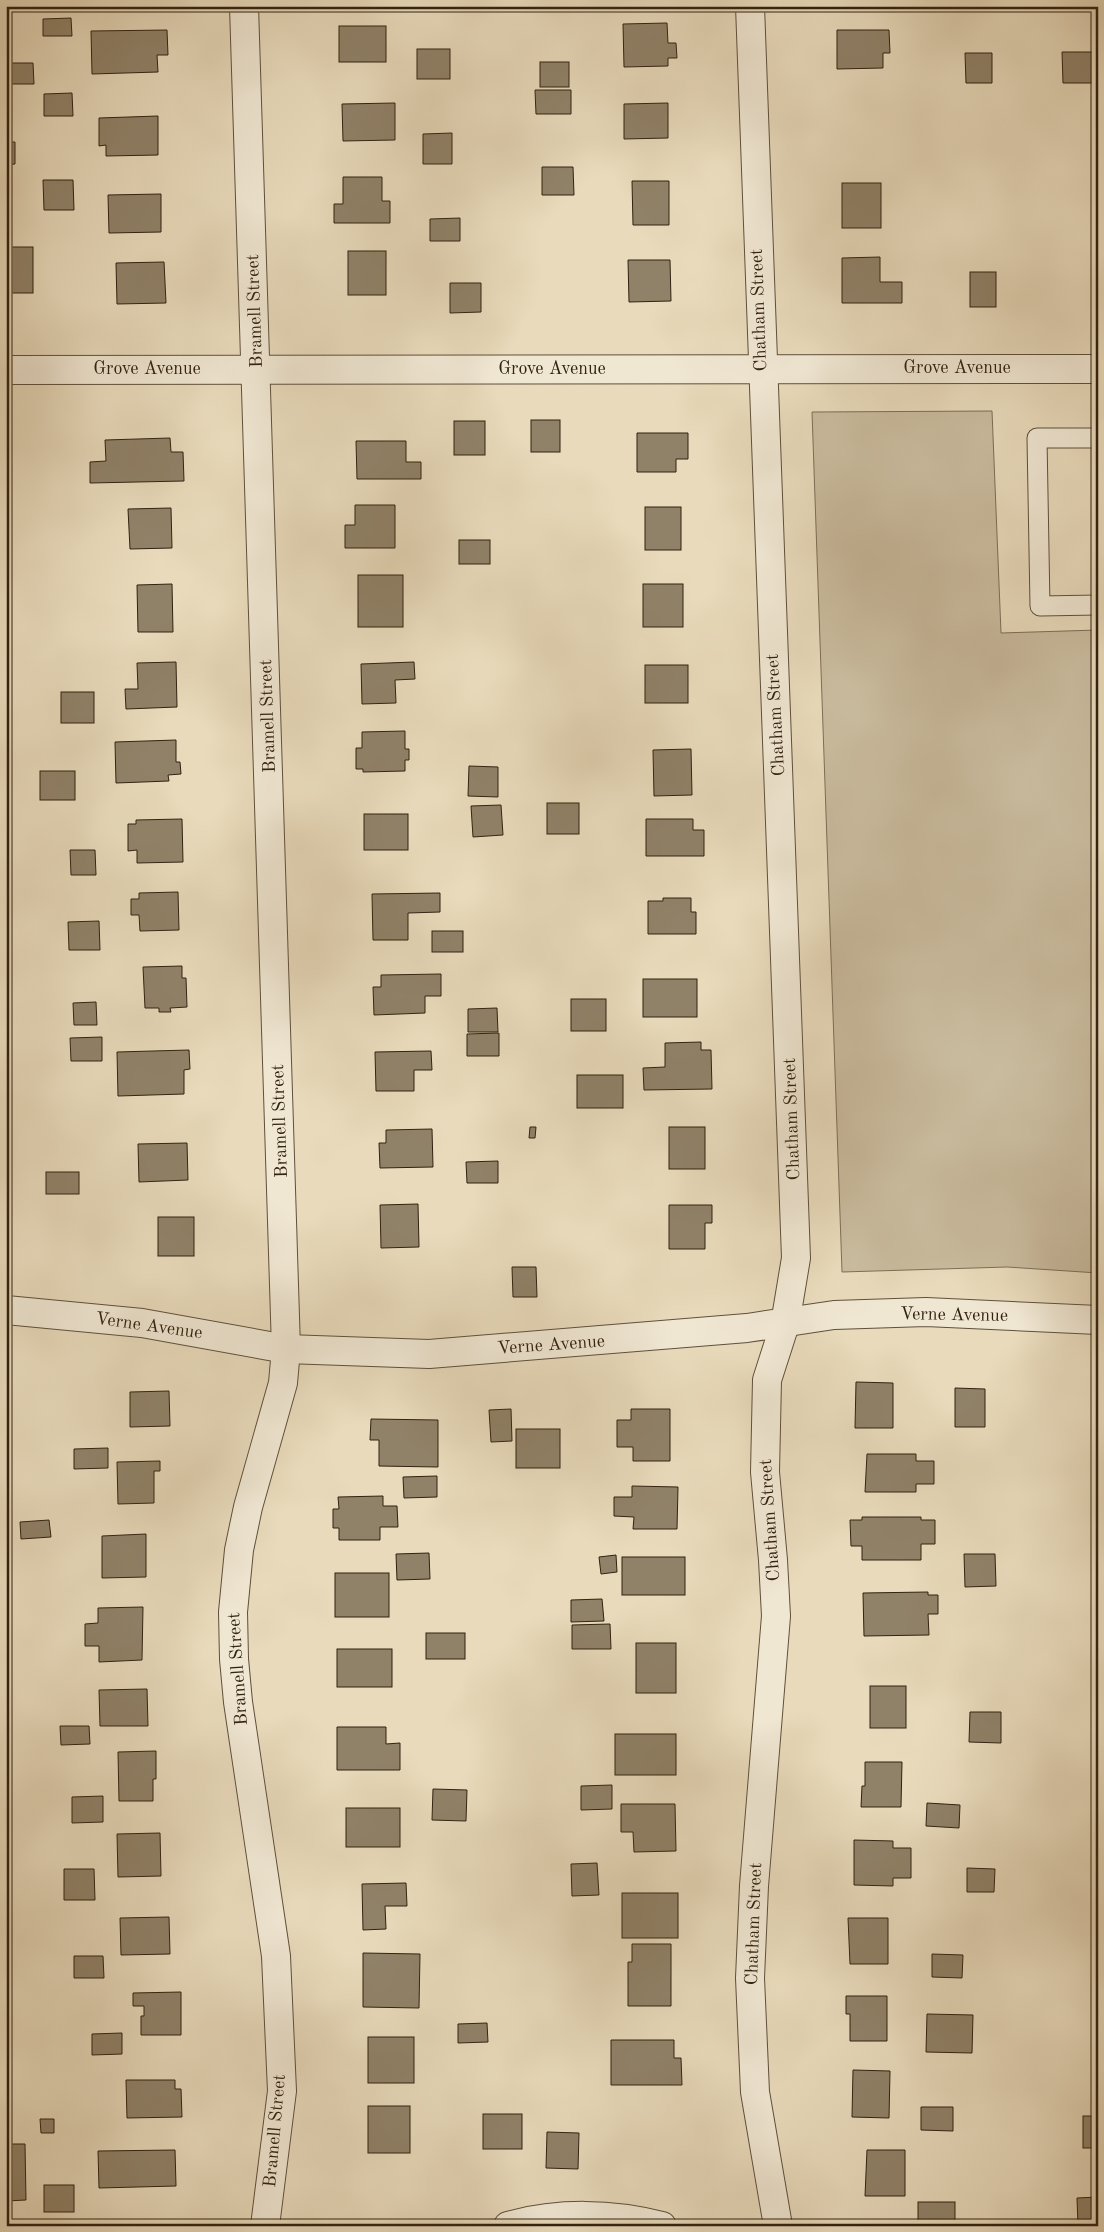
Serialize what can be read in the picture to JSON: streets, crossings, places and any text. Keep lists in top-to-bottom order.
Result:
{
  "streets": {
    "street": [
      "Chatham Street",
      "Bramell Street",
      "Grove Avenue",
      "Verne Avenue"
    ]
  },
  "crossings": [
    ["Chatham Street", "Grove Avenue"],
    ["Chatham Street", "Verne Avenue"],
    ["Bramell Street", "Grove Avenue"],
    ["Bramell Street", "Verne Avenue"]
  ]
}
